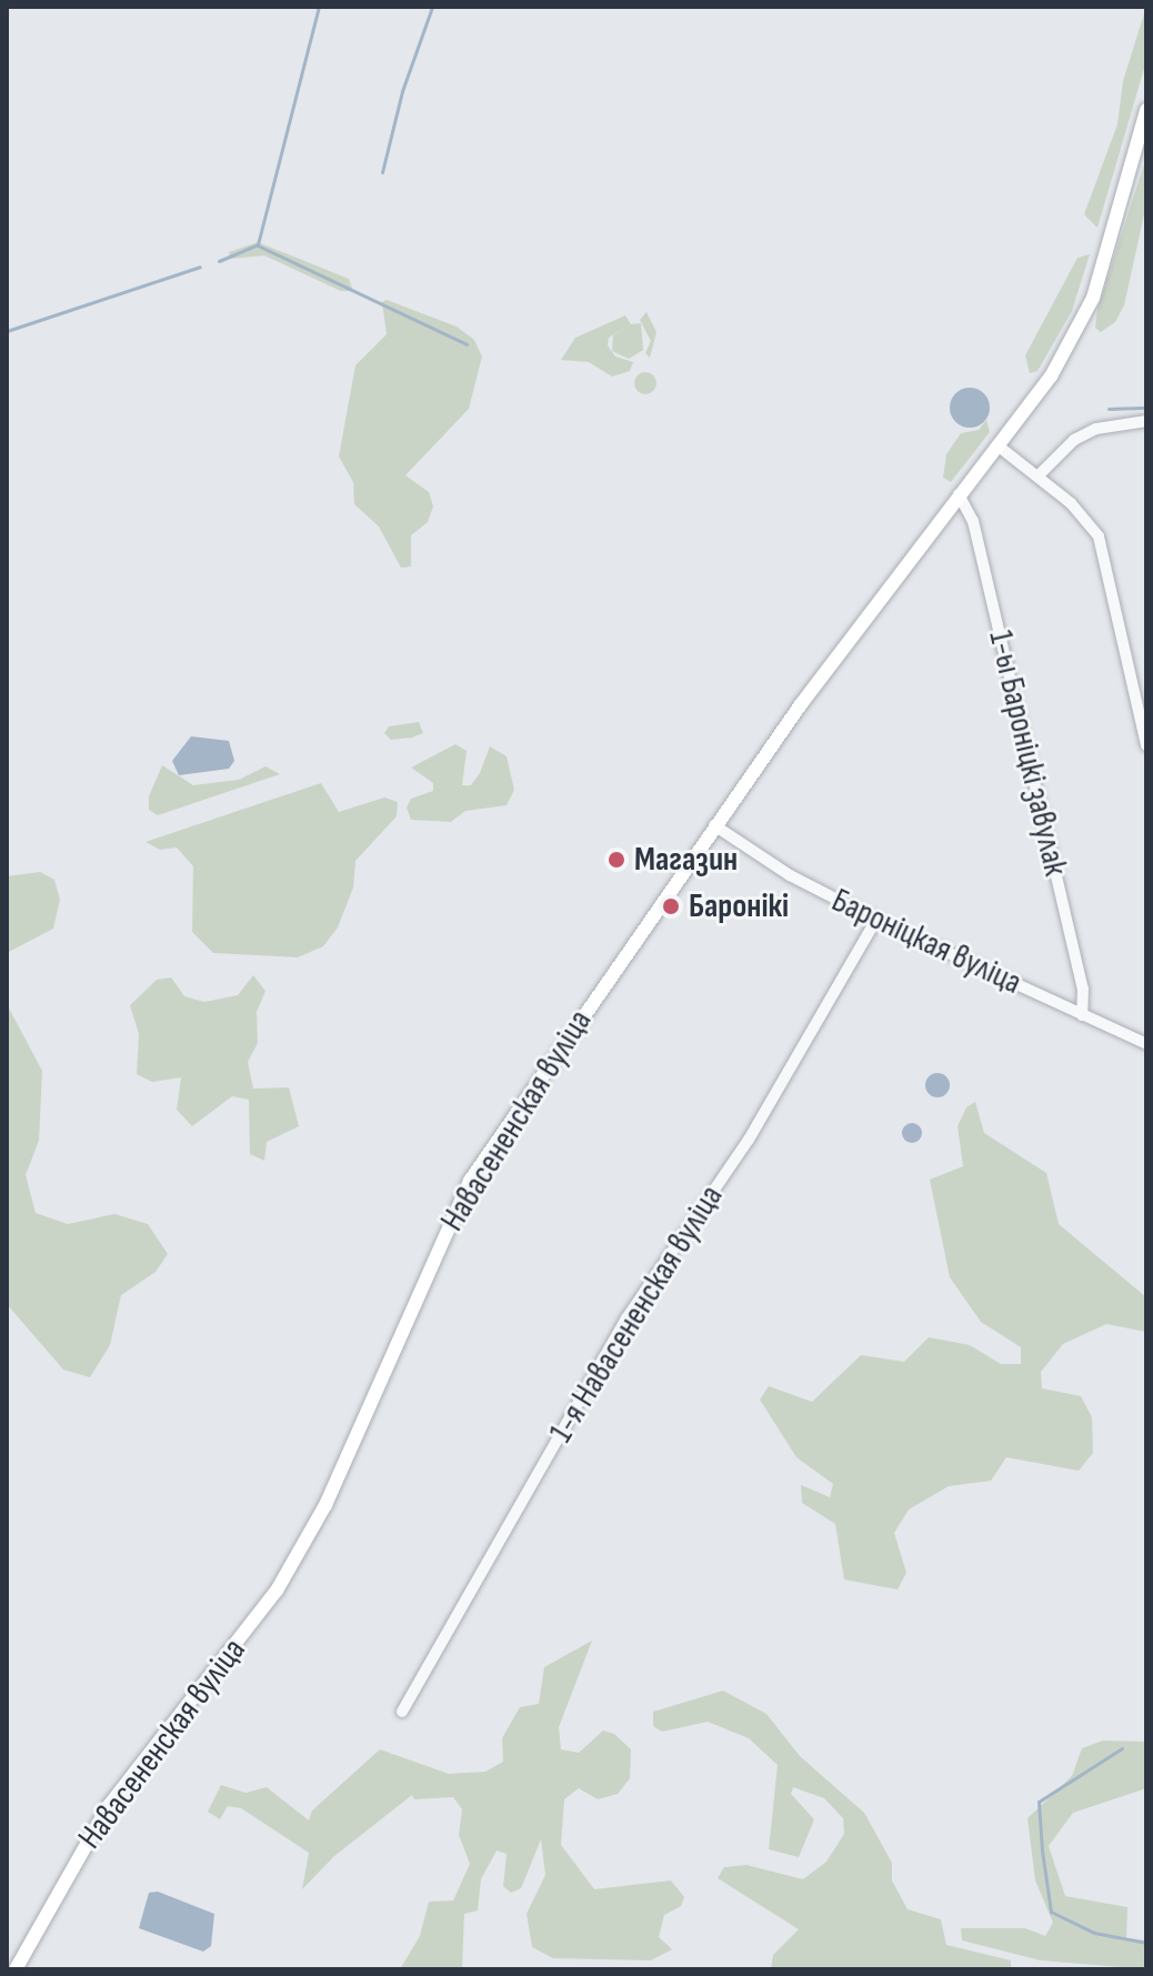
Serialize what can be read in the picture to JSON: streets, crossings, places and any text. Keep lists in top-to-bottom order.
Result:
{
  "streets": {
    "main road": ["Навасененская вуліца"],
    "street": ["1-ы Бароніцкі завулак", "Бароніцкая вуліца", "1-я Навасененская вуліца"]
  },
  "crossings": [
    ["1-ы Бароніцкі завулак", "Бароніцкая вуліца"],
    ["1-ы Бароніцкі завулак", "Навасененская вуліца"],
    ["Бароніцкая вуліца", "Навасененская вуліца"],
    ["Бароніцкая вуліца", "1-я Навасененская вуліца"]
  ],
  "places": ["Магазин", "Баронікі"]
}
